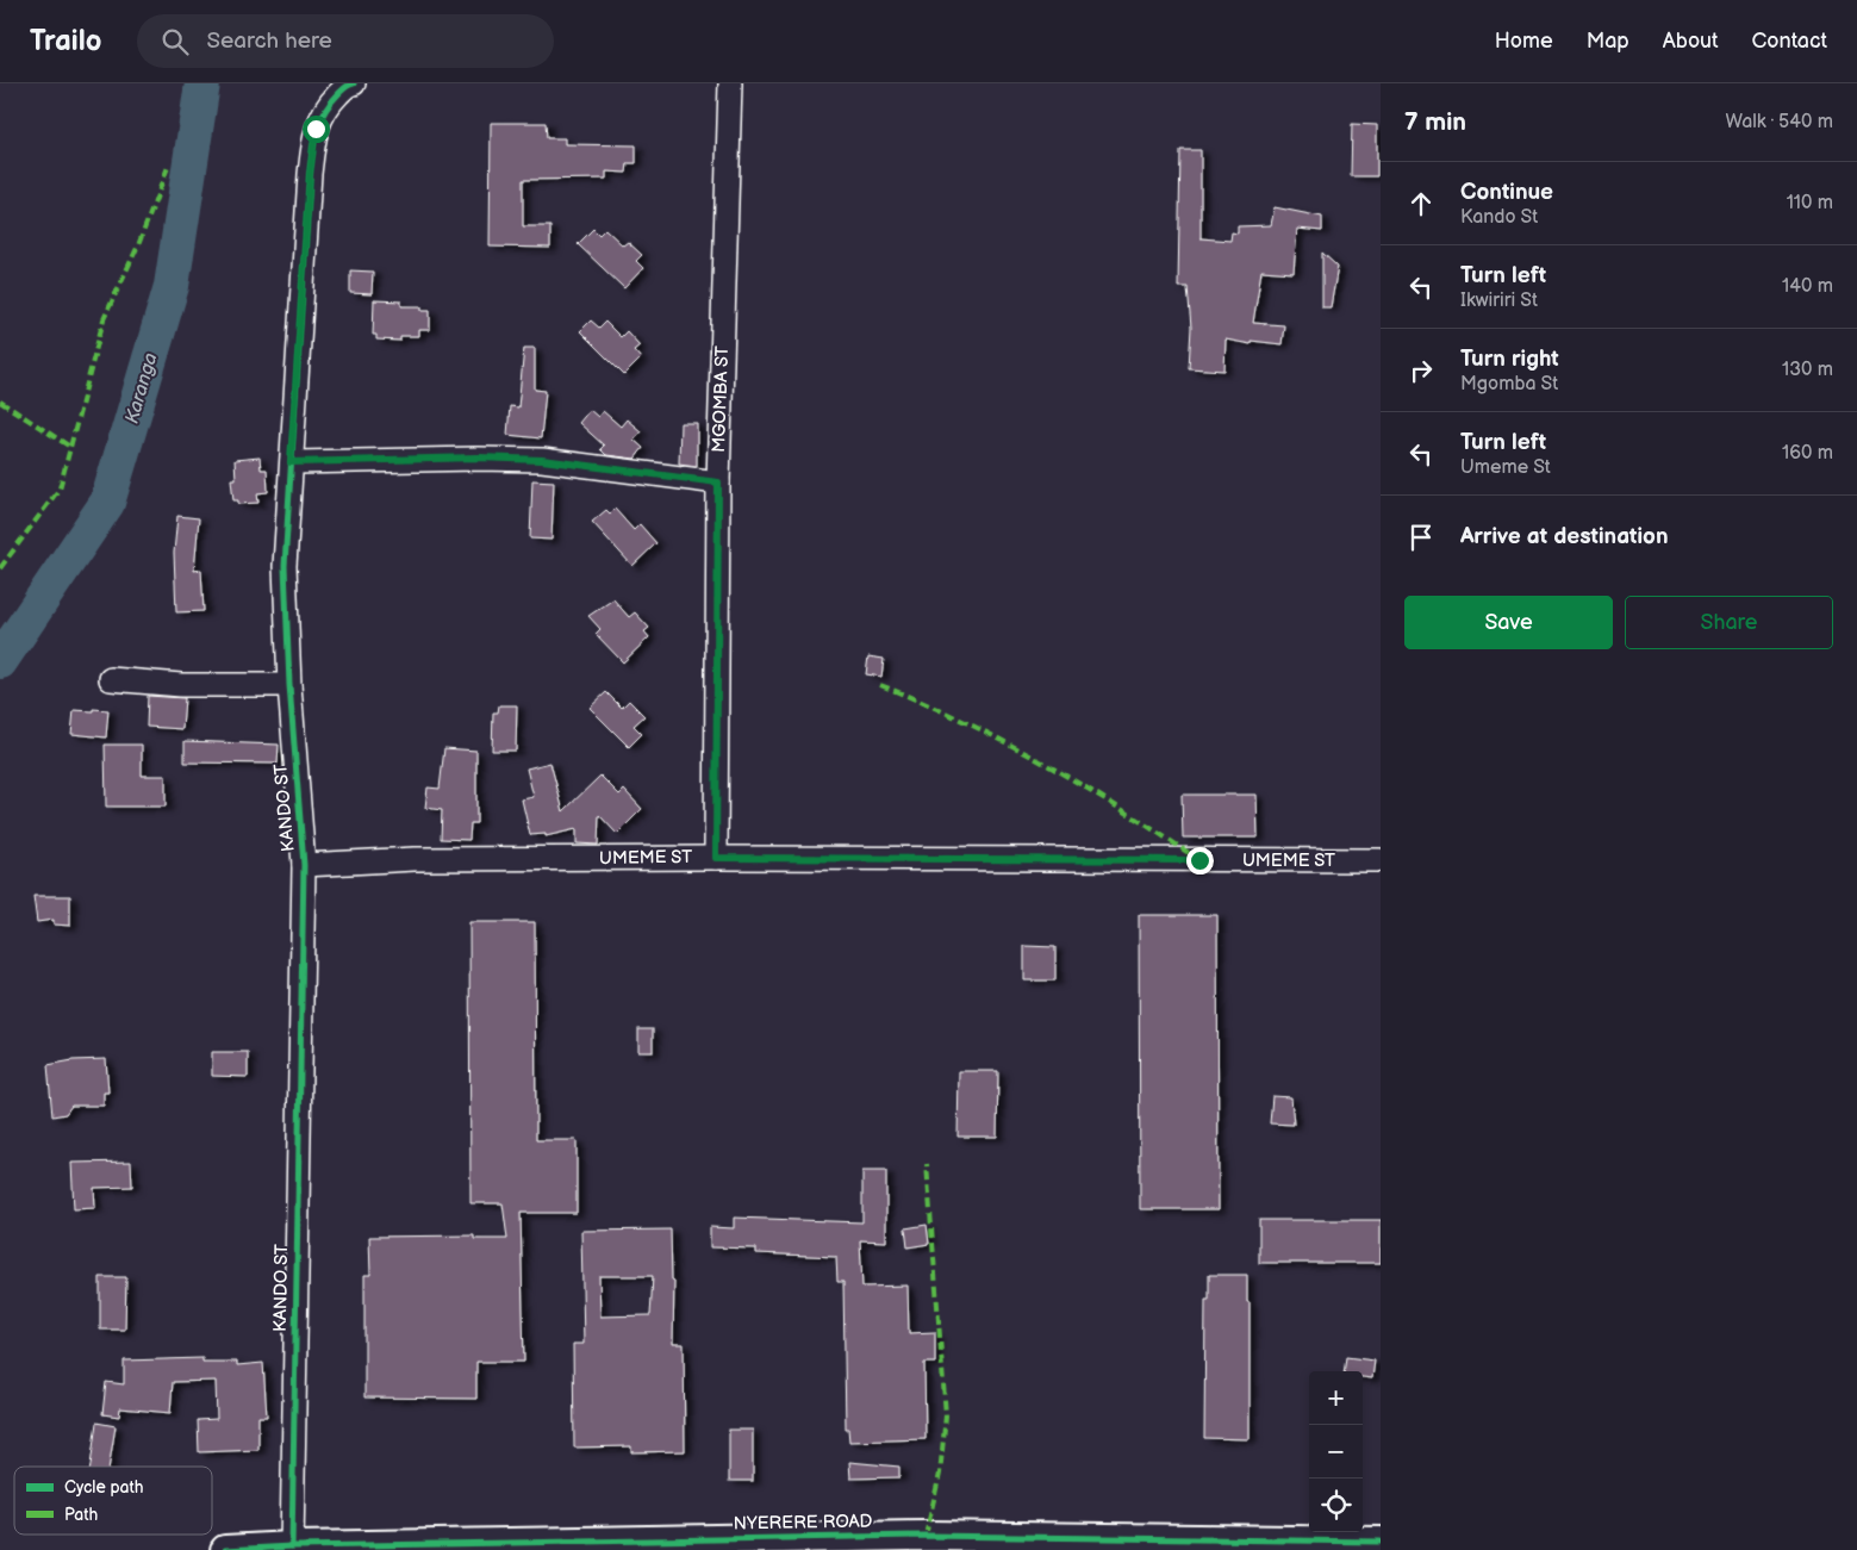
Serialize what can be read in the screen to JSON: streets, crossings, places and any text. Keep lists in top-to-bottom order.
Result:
{
  "streets": {
    "street": [
      "MGOMBA ST",
      "KANDO ST",
      "UMEME ST",
      "NYERERE ROAD"
    ]
  },
  "crossings": [
    ["MGOMBA ST", "UMEME ST"],
    ["KANDO ST", "UMEME ST"],
    ["KANDO ST", "NYERERE ROAD"]
  ],
  "water": ["Karanga"],
  "legend": ["Cycle path", "Path"],
  "page": {
    "header": "Trailo",
    "search": "Search here",
    "nav": [
      "Home",
      "Map",
      "About",
      "Contact"
    ],
    "heading": ["7 min", "Walk · 540 m"],
    "list": [
      ["Continue", "Kando St", "110 m"],
      ["Turn left", "Ikwiriri St", "140 m"],
      ["Turn right", "Mgomba St", "130 m"],
      ["Turn left", "Umeme St", "160 m"],
      "Arrive at destination"
    ],
    "buttons": ["Save", "Share"],
    "map_buttons": ["+", "−"]
  }
}
